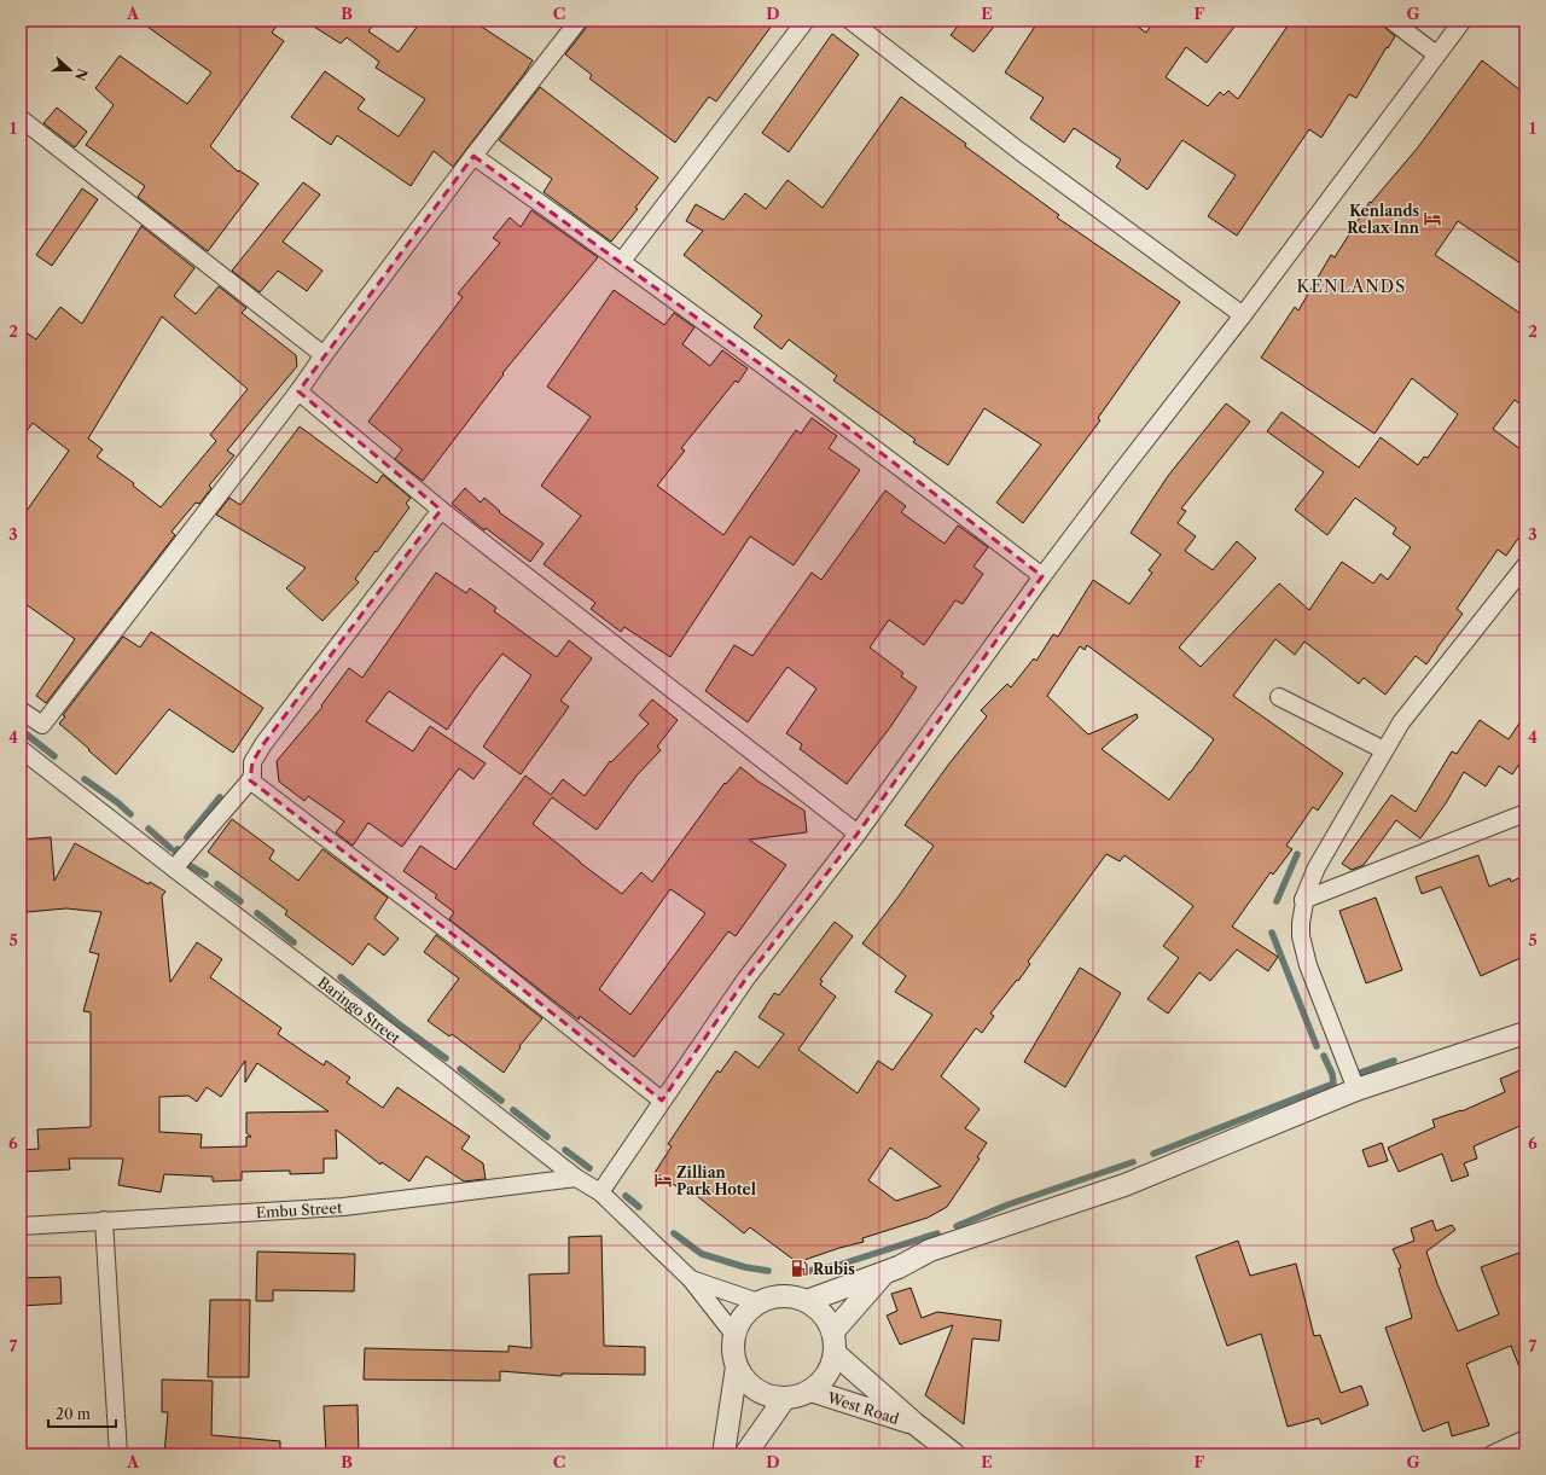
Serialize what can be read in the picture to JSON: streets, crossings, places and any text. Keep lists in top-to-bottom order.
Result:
{
  "streets": {
    "street": ["Baringo Street", "Embu Street", "West Road"]
  },
  "crossings": [
    ["Baringo Street", "Embu Street"],
    ["Baringo Street", "West Road"]
  ],
  "districts": ["KENLANDS"],
  "places": {
    "hotel": ["Kenlands Relax Inn", "Zillian Park Hotel"],
    "fuel station": ["Rubis"]
  },
  "scale_bar": "20 m",
  "north": "right",
  "grid": {
    "columns": [
      "A",
      "B",
      "C",
      "D",
      "E",
      "F",
      "G"
    ],
    "rows": [
      "1",
      "2",
      "3",
      "4",
      "5",
      "6",
      "7"
    ]
  }
}
